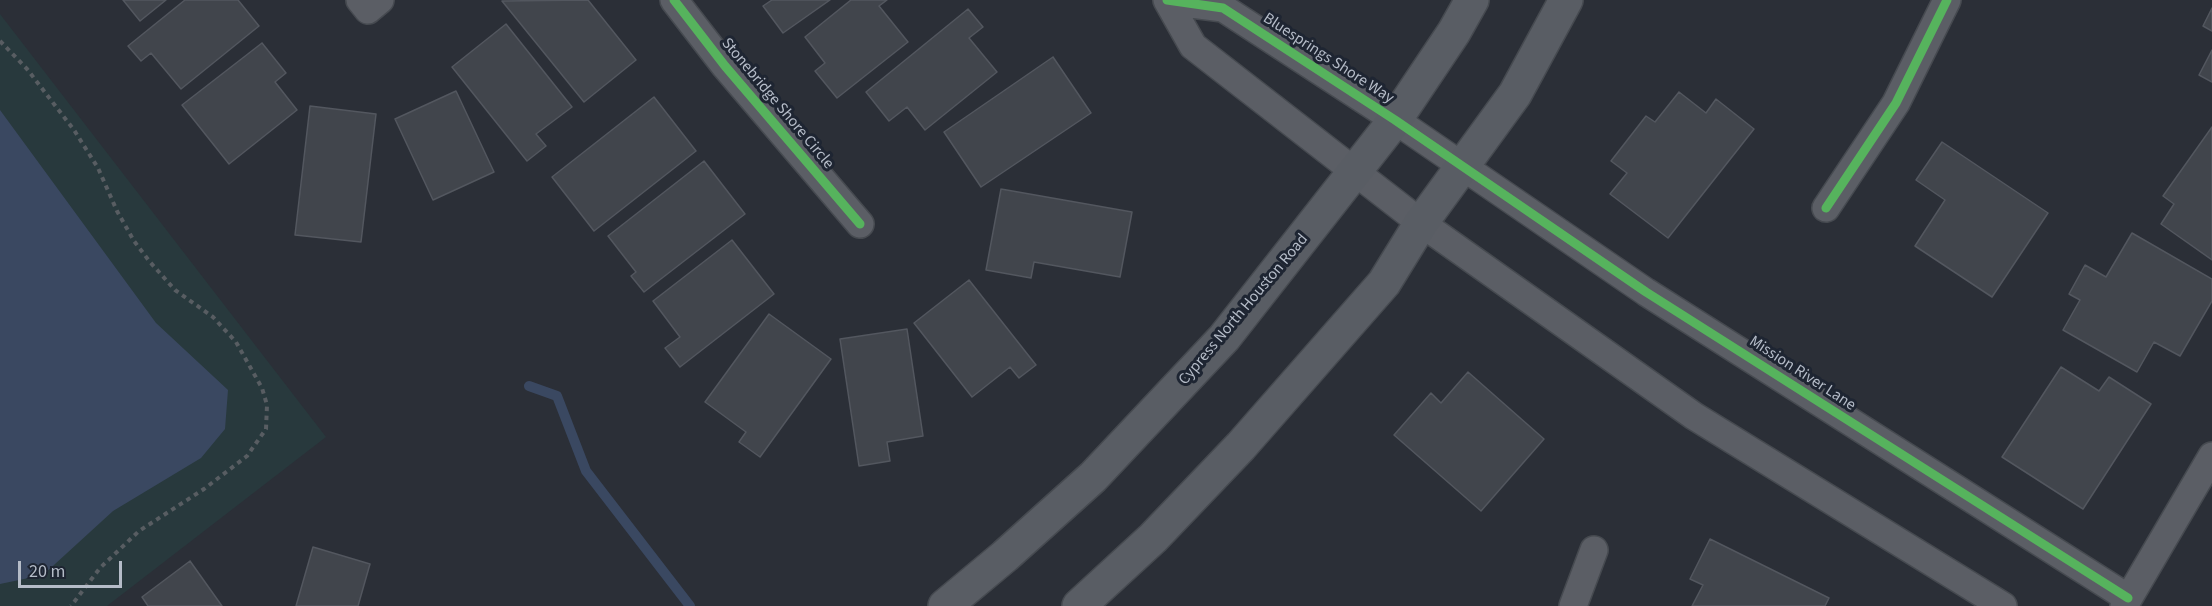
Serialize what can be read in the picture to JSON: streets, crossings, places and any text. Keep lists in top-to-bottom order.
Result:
{
  "streets": {
    "main road": ["Cypress North Houston Road"],
    "street": ["Bluesprings Shore Way", "Stonebridge Shore Circle", "Mission River Lane"]
  },
  "crossings": [
    ["Bluesprings Shore Way", "Cypress North Houston Road"],
    ["Bluesprings Shore Way", "Mission River Lane"]
  ],
  "scale_bar": "20 m"
}
